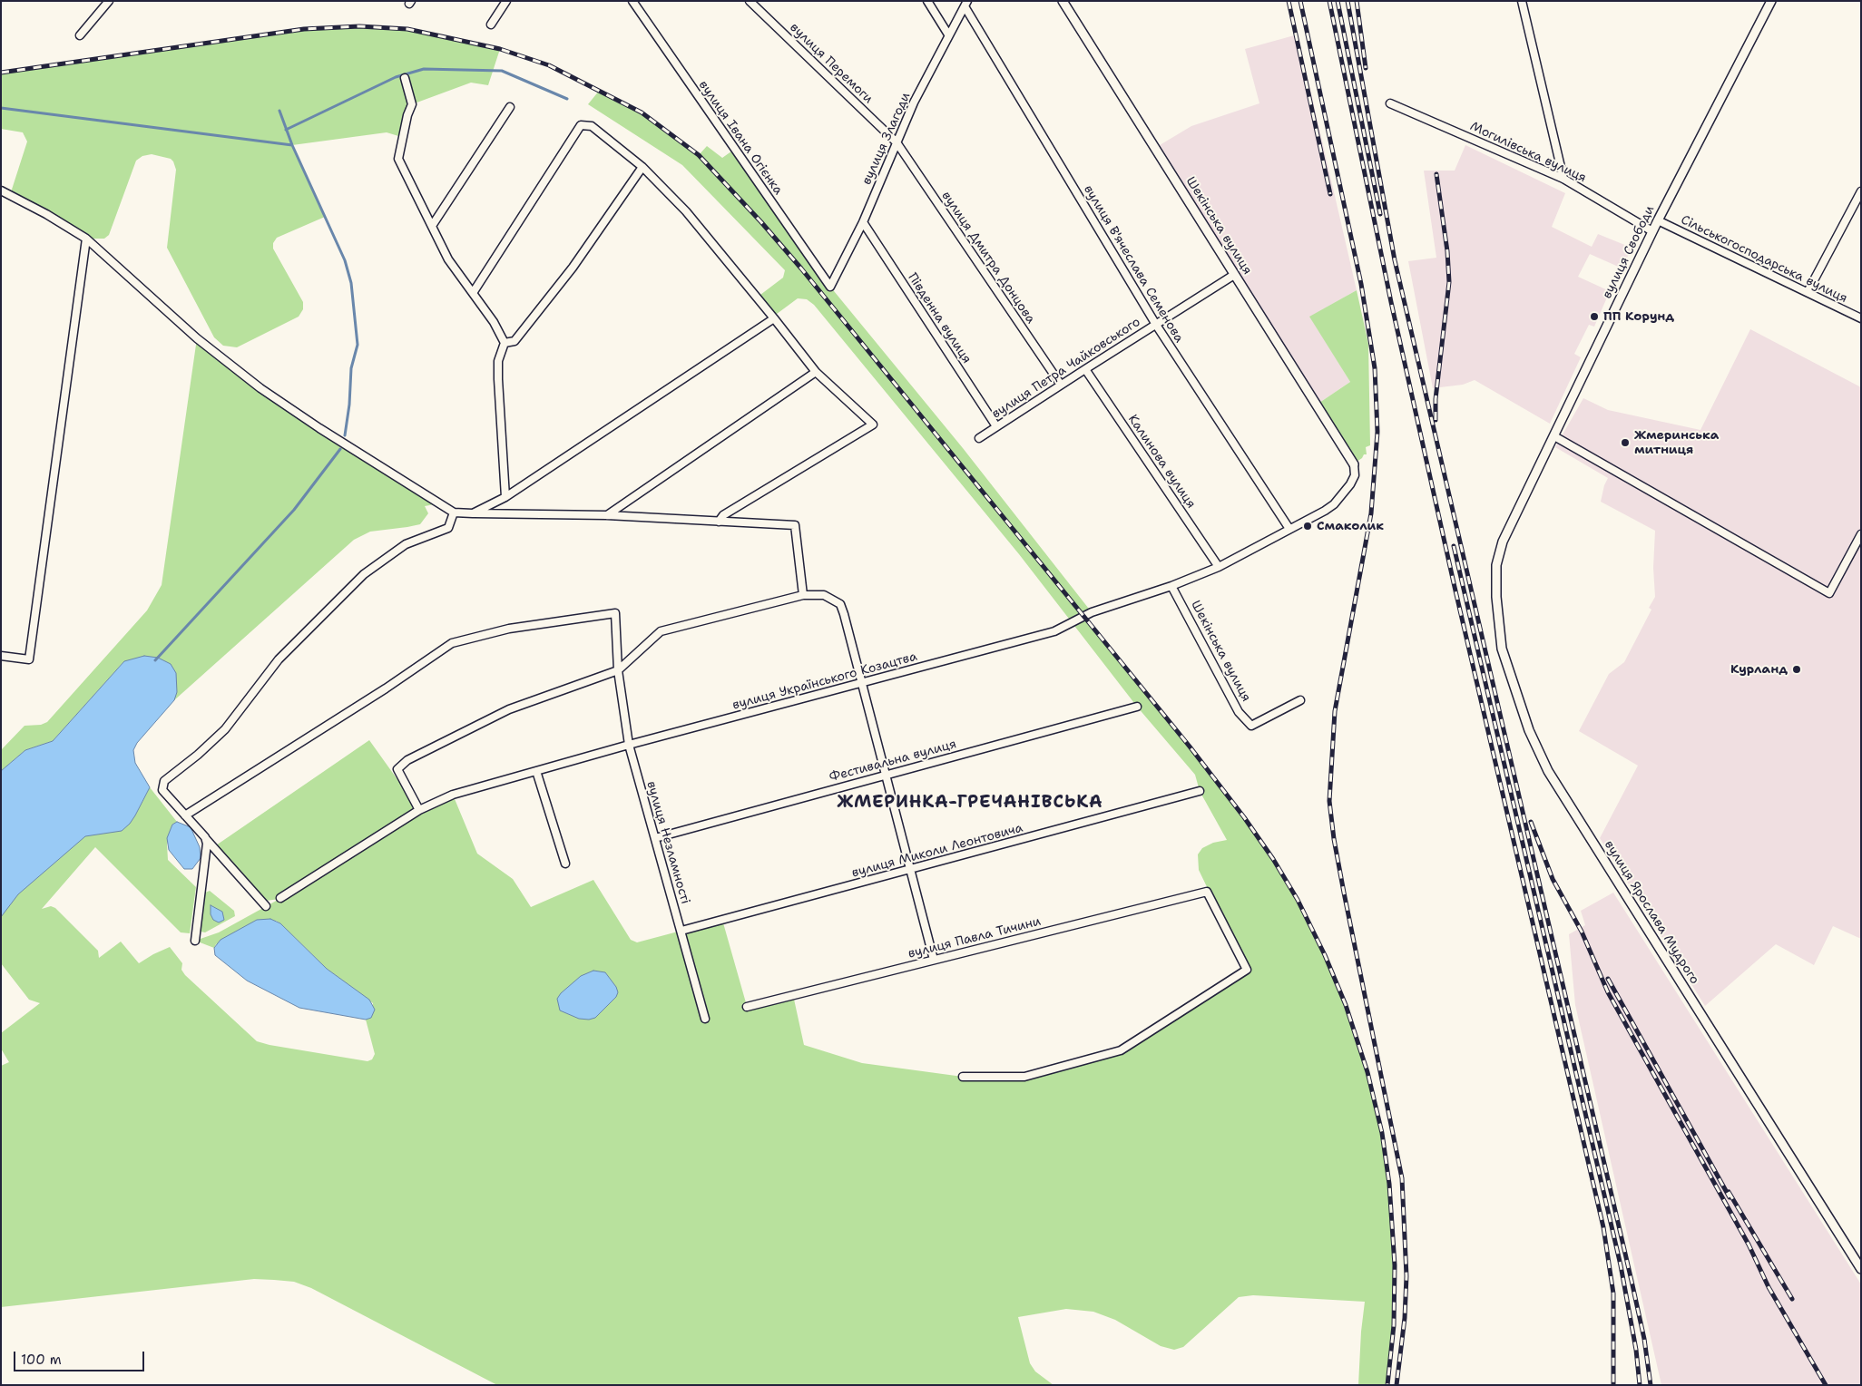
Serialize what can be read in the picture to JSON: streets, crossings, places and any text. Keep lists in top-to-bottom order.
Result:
{
  "streets": {
    "street": [
      "вулиця Перемоги",
      "вулиця Івана Огієнка",
      "вулиця Злагоди",
      "Могилівська вулиця",
      "Шекінська вулиця",
      "вулиця Свободи",
      "вулиця Дмитра Донцова",
      "Сільськогосподарська вулиця",
      "вулиця В'ячеслава Семенова",
      "Південна вулиця",
      "вулиця Петра Чайковського",
      "Калинова вулиця",
      "вулиця Українського Козацтва",
      "Фестивальна вулиця",
      "вулиця Незламності",
      "вулиця Миколи Леонтовича",
      "вулиця Ярослава Мудрого",
      "вулиця Павла Тичини"
    ]
  },
  "crossings": [
    ["вулиця Перемоги", "вулиця Злагоди"],
    ["вулиця Перемоги", "вулиця Дмитра Донцова"],
    ["вулиця Івана Огієнка", "вулиця Злагоди"],
    ["вулиця Злагоди", "вулиця Дмитра Донцова"],
    ["вулиця Злагоди", "вулиця В'ячеслава Семенова"],
    ["вулиця Злагоди", "Південна вулиця"],
    ["Могилівська вулиця", "вулиця Свободи"],
    ["Шекінська вулиця", "вулиця Петра Чайковського"],
    ["Шекінська вулиця", "вулиця Українського Козацтва"],
    ["вулиця Свободи", "Сільськогосподарська вулиця"],
    ["вулиця Свободи", "вулиця Ярослава Мудрого"],
    ["вулиця Дмитра Донцова", "вулиця Петра Чайковського"],
    ["вулиця В'ячеслава Семенова", "вулиця Петра Чайковського"],
    ["вулиця В'ячеслава Семенова", "вулиця Українського Козацтва"],
    ["Південна вулиця", "вулиця Петра Чайковського"],
    ["вулиця Петра Чайковського", "Калинова вулиця"],
    ["Калинова вулиця", "вулиця Українського Козацтва"],
    ["вулиця Українського Козацтва", "вулиця Незламності"],
    ["Фестивальна вулиця", "вулиця Незламності"],
    ["вулиця Незламності", "вулиця Миколи Леонтовича"]
  ],
  "districts": ["ЖМЕРИНКА-ГРЕЧАНІВСЬКА"],
  "places": [
    "ПП Корунд",
    "Жмеринська митниця",
    "Смаколик",
    "Курланд"
  ],
  "scale_bar": "100 m"
}
